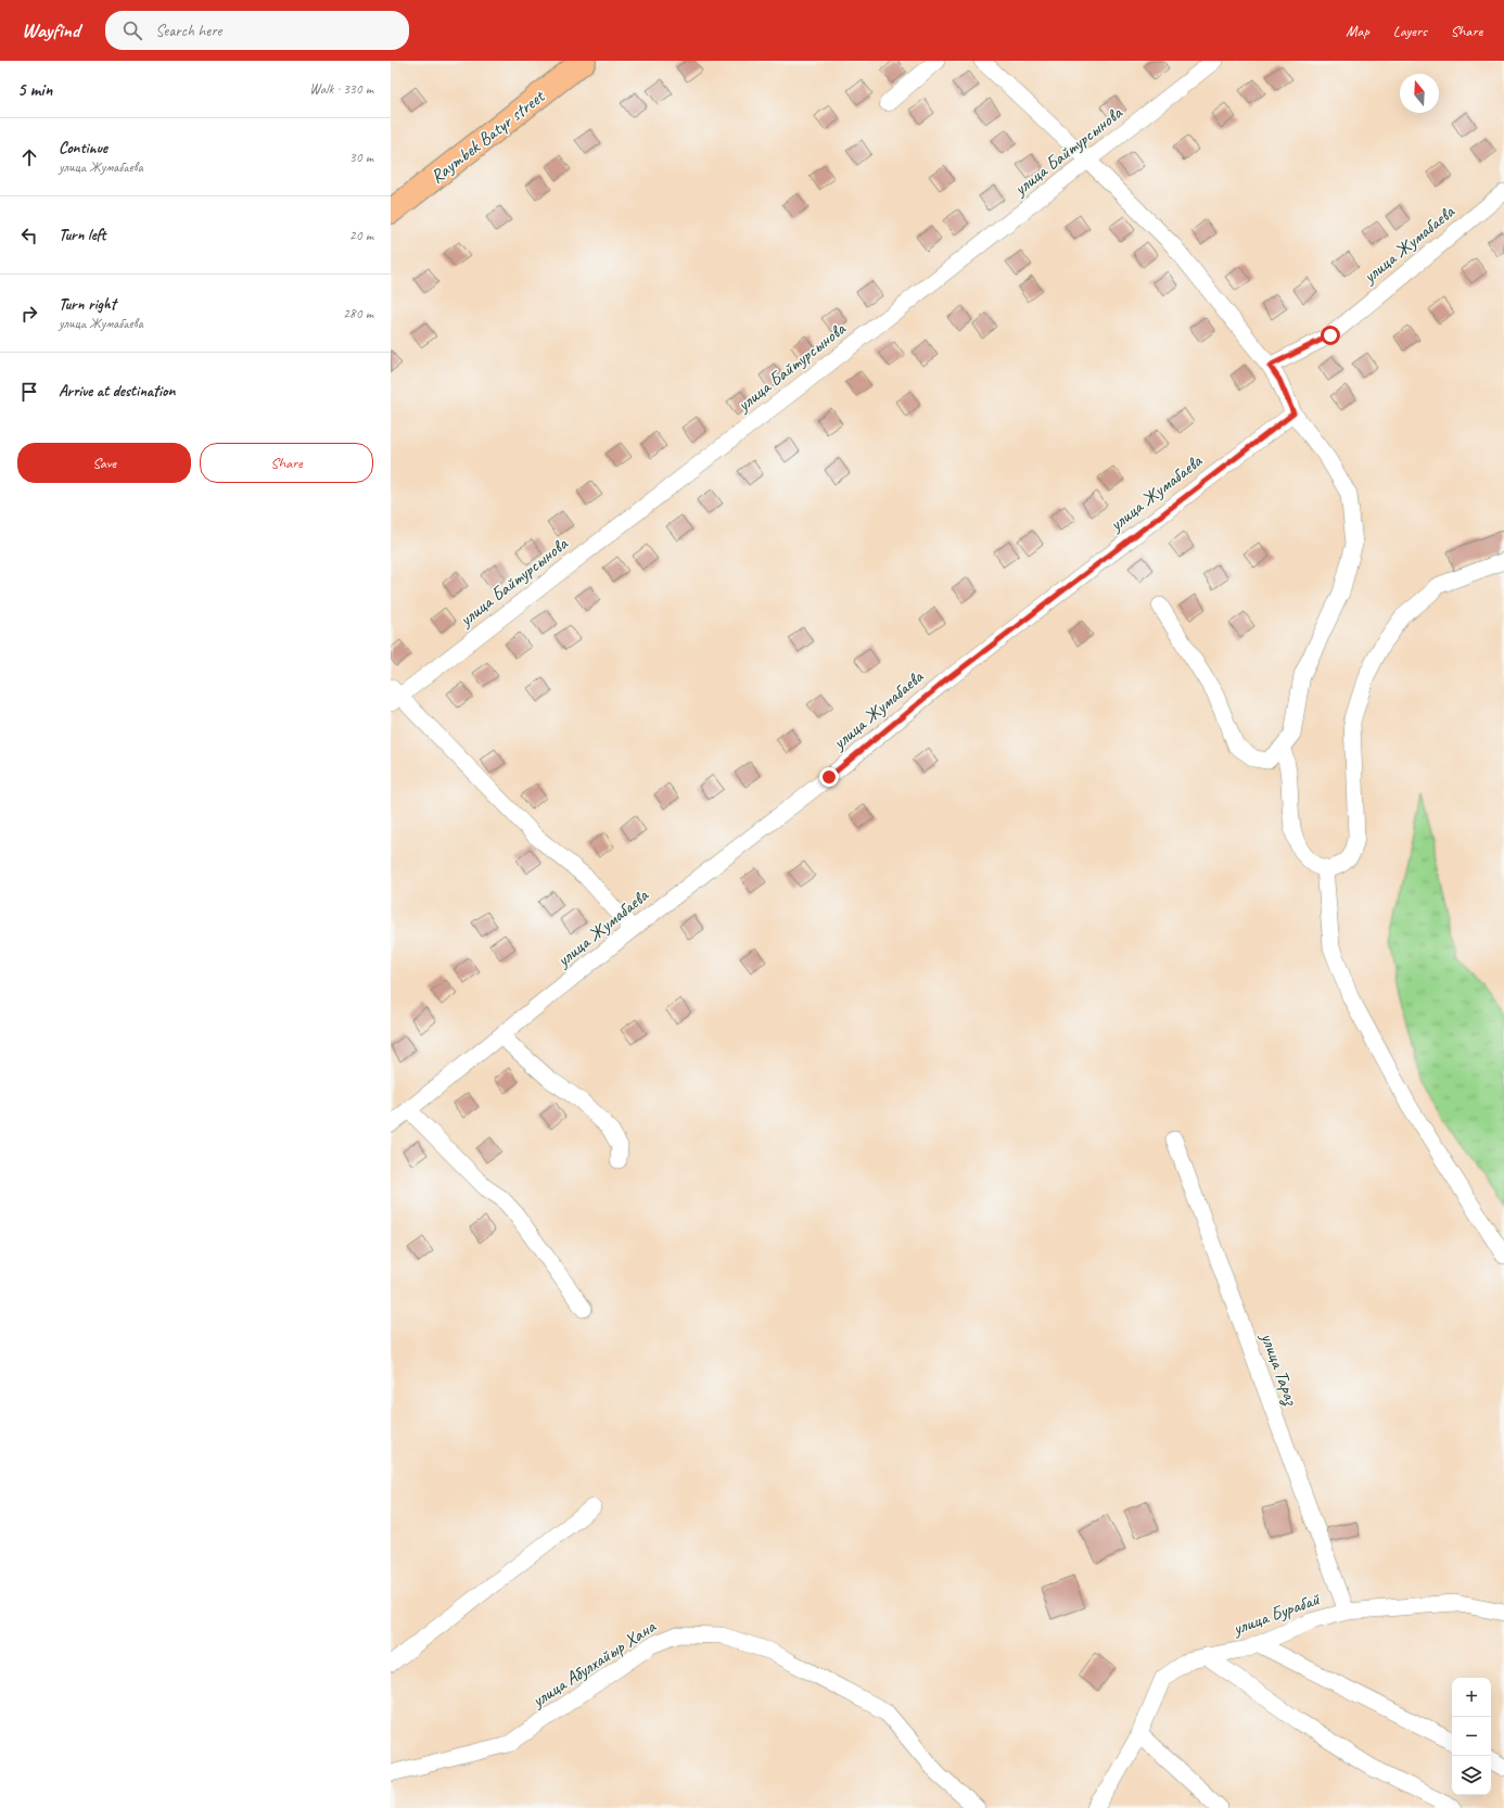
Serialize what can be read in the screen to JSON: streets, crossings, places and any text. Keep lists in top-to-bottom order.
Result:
{
  "streets": {
    "main road": ["Raymbek Batyr street"],
    "street": [
      "улица Байтурсынова",
      "улица Жумабаева",
      "улица Тараз",
      "улица Бурабай",
      "улица Абулхайыр Хана"
    ]
  },
  "crossings": [
    ["улица Тараз", "улица Бурабай"]
  ],
  "north": "top",
  "page": {
    "header": "Wayfind",
    "search": "Search here",
    "nav": ["Map", "Layers", "Share"],
    "heading": ["5 min", "Walk · 330 m"],
    "list": [
      ["Continue", "улица Жумабаева", "30 m"],
      ["Turn left", "20 m"],
      ["Turn right", "улица Жумабаева", "280 m"],
      "Arrive at destination"
    ],
    "buttons": ["Save", "Share"],
    "map_buttons": ["+", "−"]
  }
}
